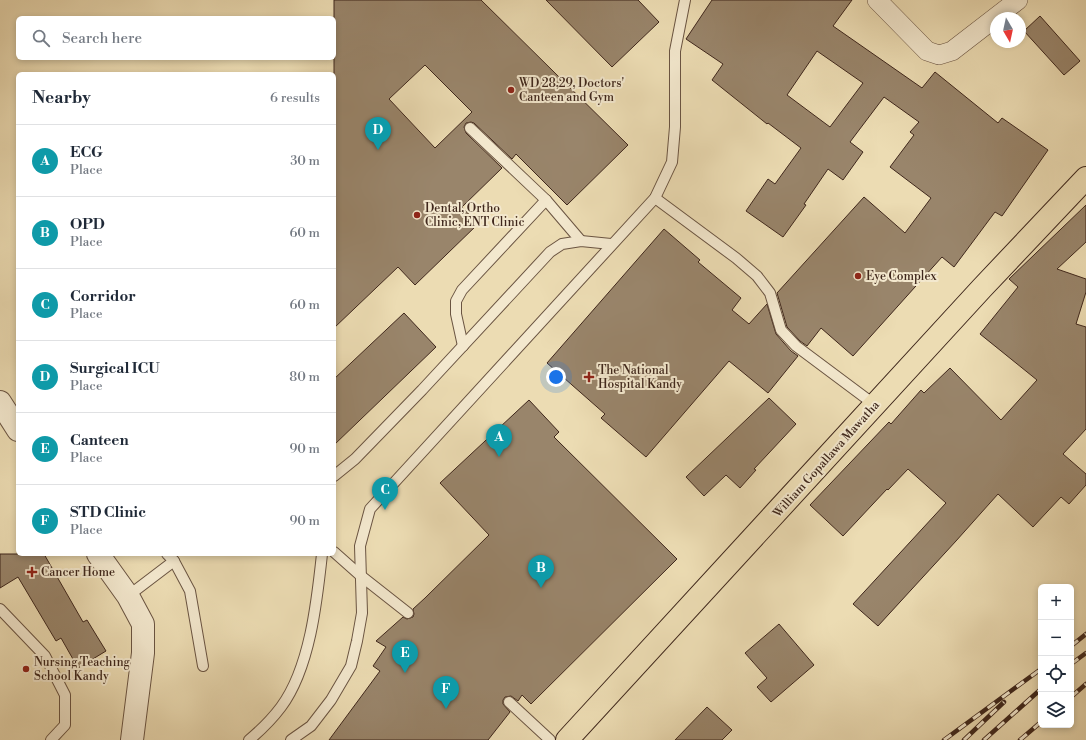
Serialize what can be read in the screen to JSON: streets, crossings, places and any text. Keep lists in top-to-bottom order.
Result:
{
  "streets": {
    "main road": ["William Gopallawa Mawatha"]
  },
  "places": {
    "other": [
      "WD 28,29, Doctors' Canteen and Gym",
      "Dental, Ortho Clinic, ENT Clinic",
      "Eye Complex",
      "Nursing Teaching School Kandy"
    ],
    "health": ["The National Hospital Kandy", "Cancer Home"]
  },
  "north": "bottom",
  "page": {
    "search": "Search here",
    "heading": ["Nearby", "6 results"],
    "pins": [
      "D",
      "A",
      "C",
      "B",
      "E",
      "F"
    ],
    "list": [
      {
        "mark": "A",
        "name": "ECG",
        "note": "Place",
        "value": "30 m"
      },
      {
        "mark": "B",
        "name": "OPD",
        "note": "Place",
        "value": "60 m"
      },
      {
        "mark": "C",
        "name": "Corridor",
        "note": "Place",
        "value": "60 m"
      },
      {
        "mark": "D",
        "name": "Surgical ICU",
        "note": "Place",
        "value": "80 m"
      },
      {
        "mark": "E",
        "name": "Canteen",
        "note": "Place",
        "value": "90 m"
      },
      {
        "mark": "F",
        "name": "STD Clinic",
        "note": "Place",
        "value": "90 m"
      }
    ],
    "map_buttons": ["+", "−"]
  }
}
